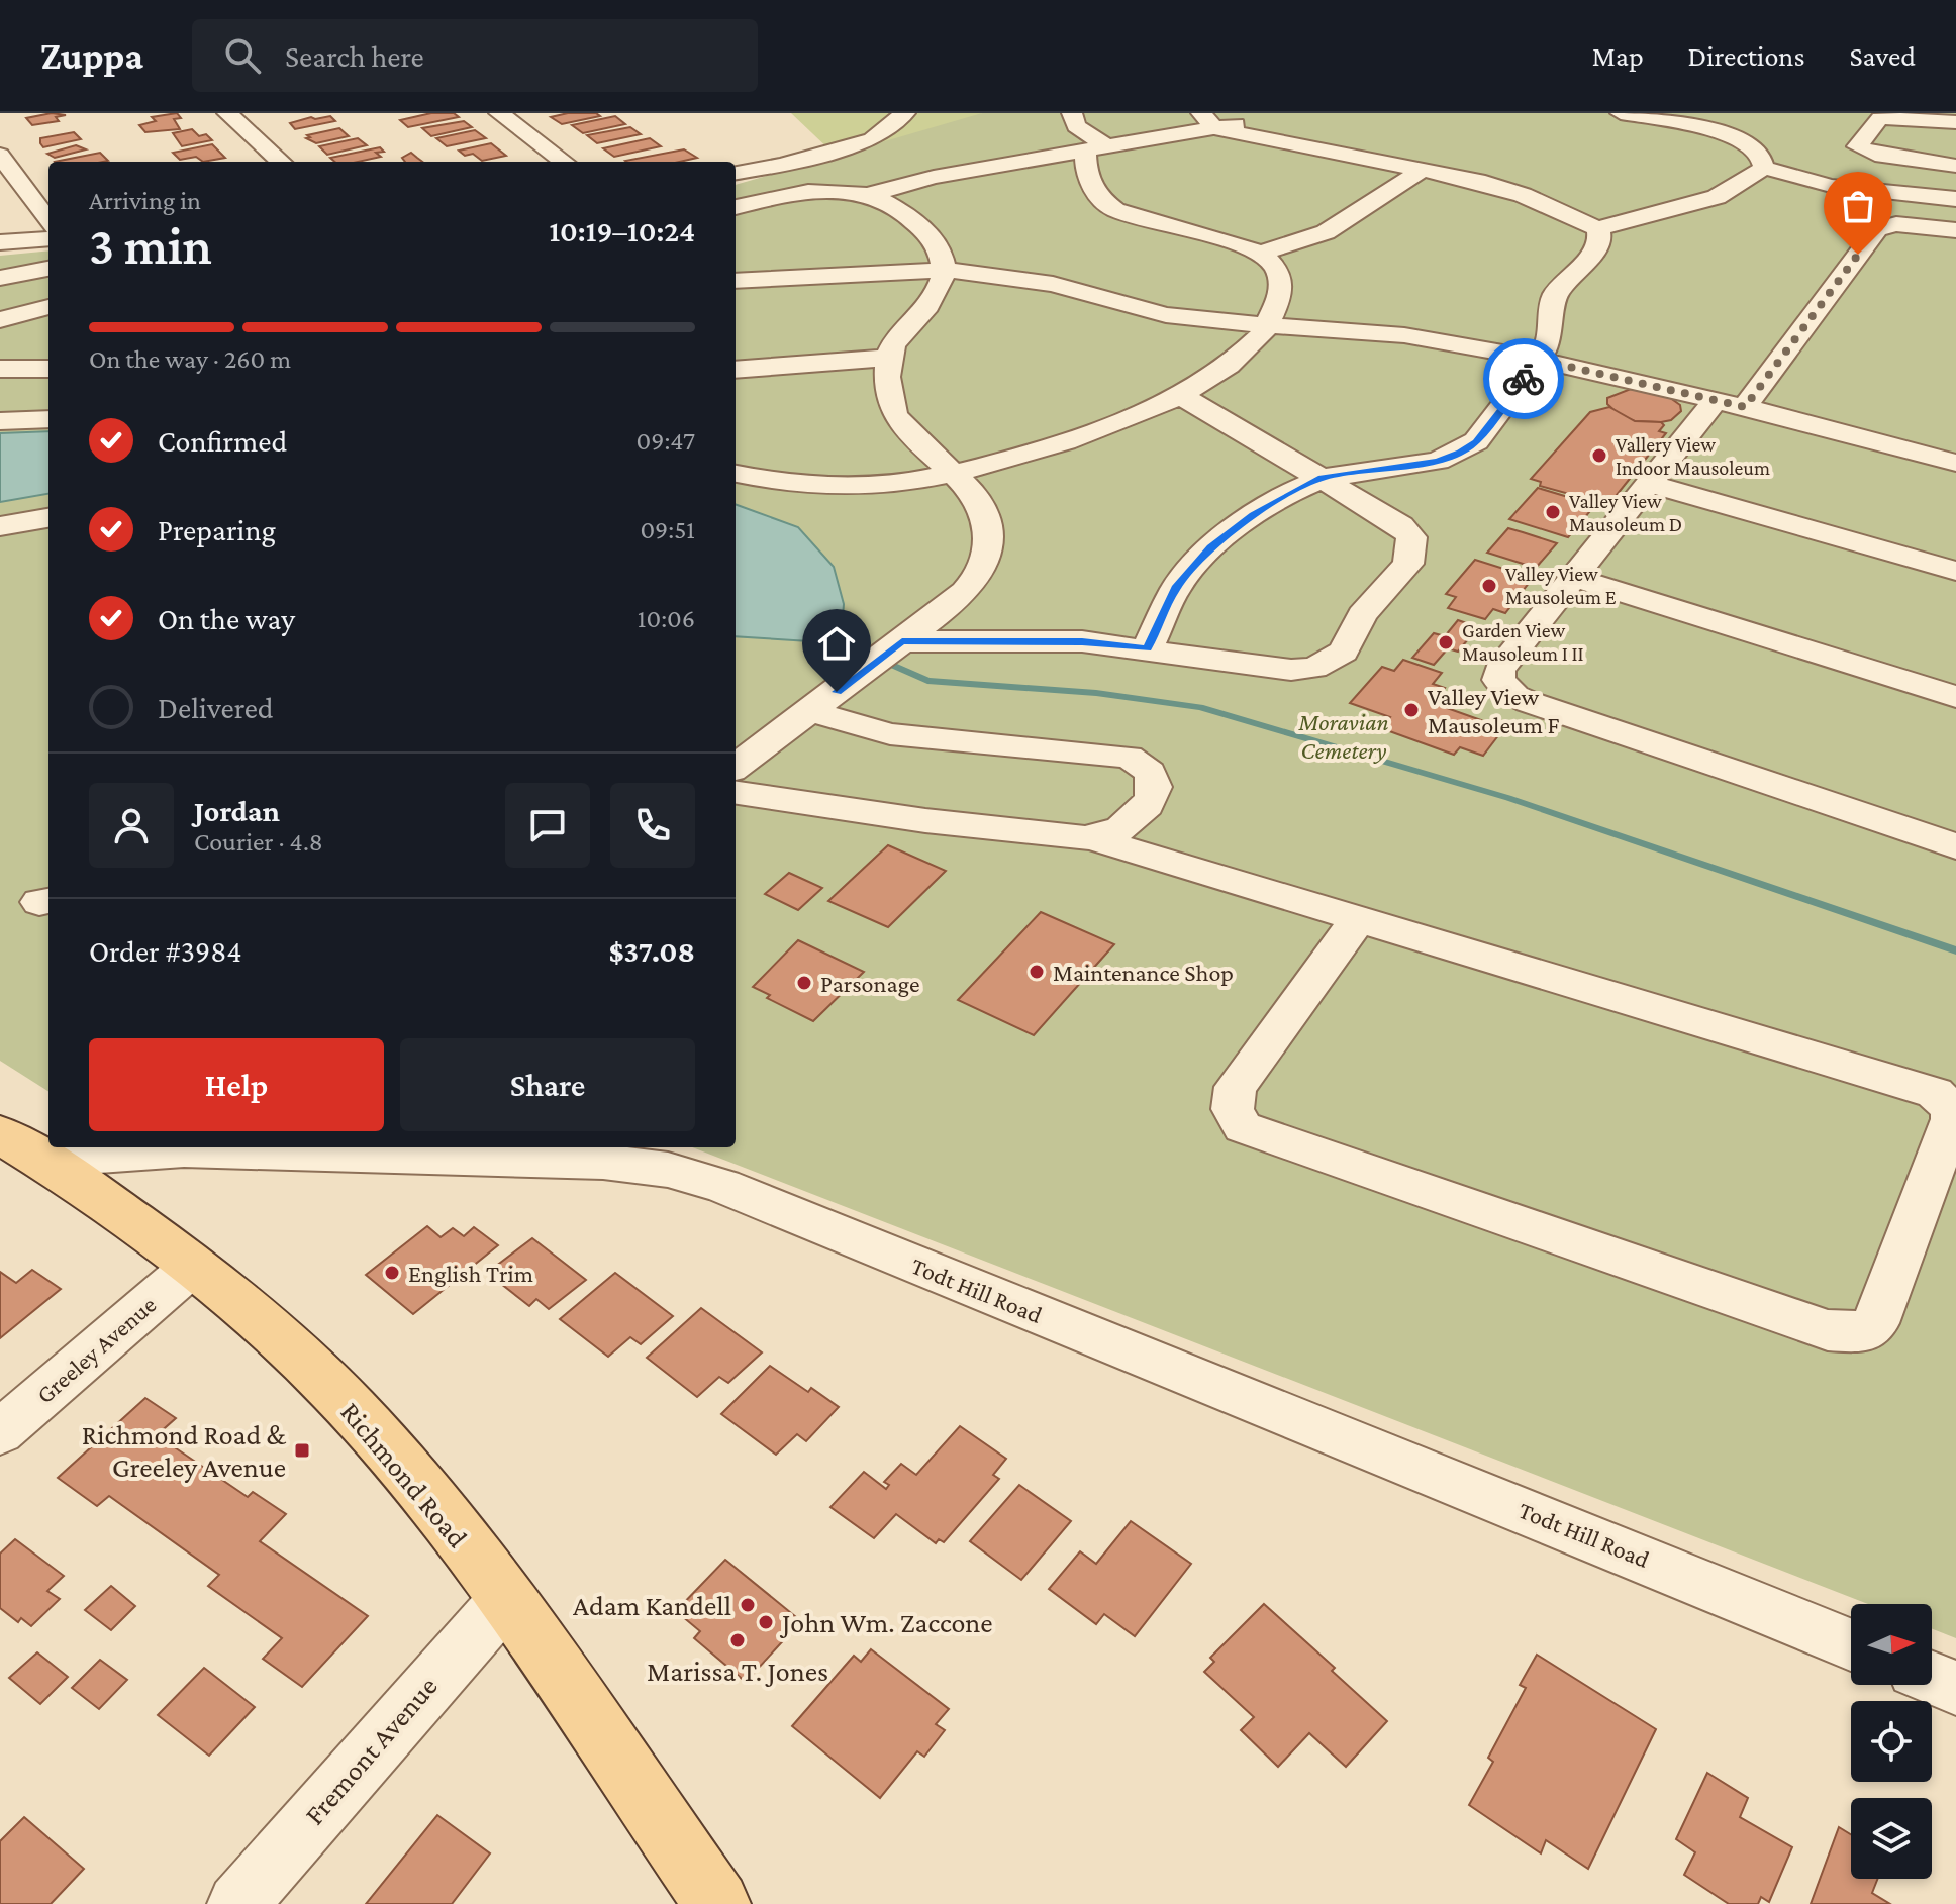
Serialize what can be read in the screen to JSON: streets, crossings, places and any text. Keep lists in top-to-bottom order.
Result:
{
  "streets": {
    "main road": ["Richmond Road"],
    "street": ["Todt Hill Road", "Greeley Avenue", "Fremont Avenue"]
  },
  "crossings": [
    ["Todt Hill Road", "Richmond Road"],
    ["Greeley Avenue", "Richmond Road"],
    ["Richmond Road", "Fremont Avenue"]
  ],
  "parks": ["Moravian Cemetery"],
  "places": {
    "other": [
      "Vallery View Indoor Mausoleum",
      "Valley View Mausoleum D",
      "Valley View Mausoleum E",
      "Garden View Mausoleum I II",
      "Valley View Mausoleum F",
      "Maintenance Shop",
      "Parsonage",
      "English Trim",
      "Adam Kandell",
      "John Wm. Zaccone",
      "Marissa T. Jones"
    ],
    "transit": ["Richmond Road & Greeley Avenue"]
  },
  "north": "right",
  "page": {
    "header": "Zuppa",
    "search": "Search here",
    "nav": ["Map", "Directions", "Saved"],
    "heading": ["3 min", "Arriving in", "10:19–10:24"],
    "panel": [
      "Jordan",
      "Courier · 4.8",
      "Order #3984",
      "$37.08"
    ],
    "bar": "On the way · 260 m",
    "list": [
      ["Confirmed", "09:47"],
      ["Preparing", "09:51"],
      ["On the way", "10:06"],
      "Delivered"
    ],
    "buttons": ["Help", "Share"]
  }
}
